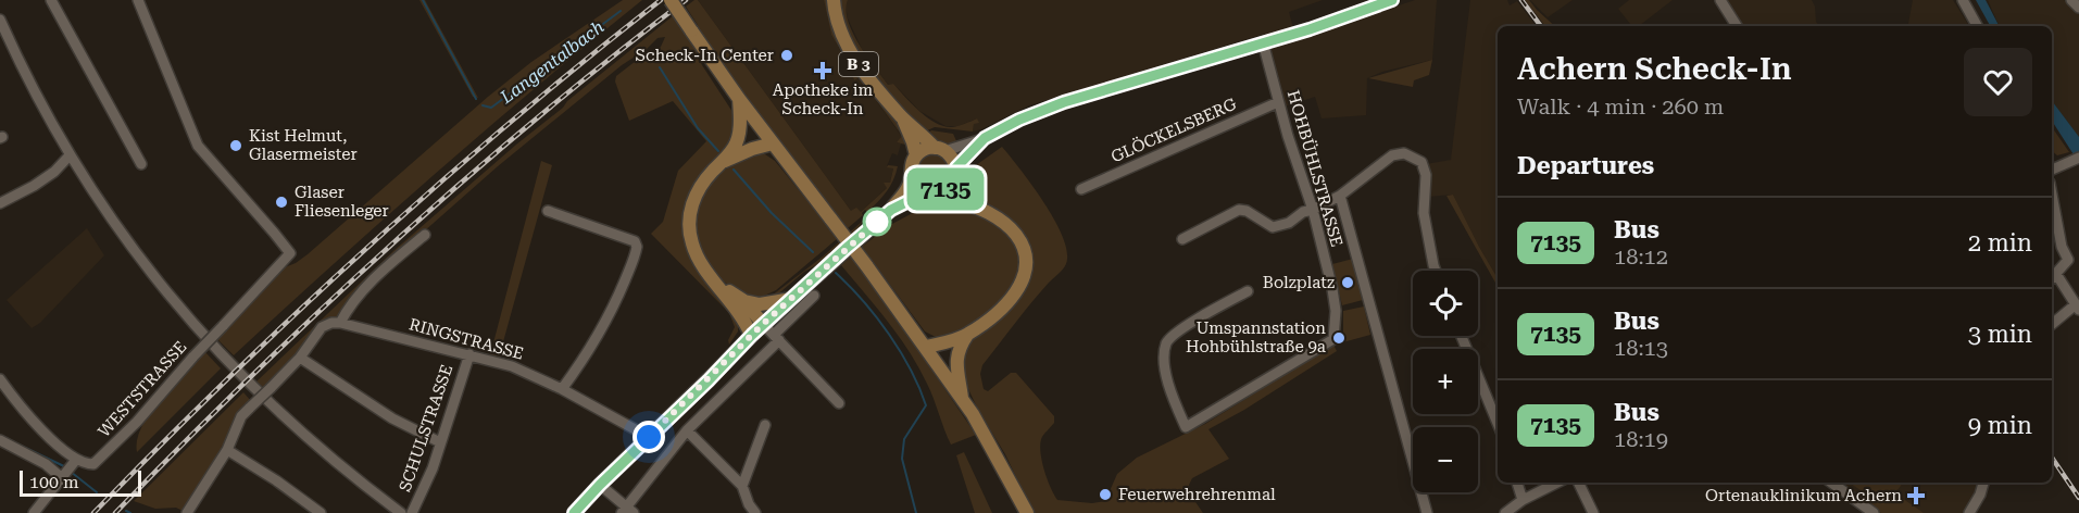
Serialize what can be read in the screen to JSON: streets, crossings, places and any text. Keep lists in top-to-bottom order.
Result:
{
  "streets": {
    "main road": ["B 3"],
    "street": [
      "GLÖCKELSBERG",
      "HOHBÜHLSTRASSE",
      "RINGSTRASSE",
      "WESTSTRASSE",
      "SCHULSTRASSE"
    ]
  },
  "crossings": [
    ["GLÖCKELSBERG", "HOHBÜHLSTRASSE"],
    ["RINGSTRASSE", "SCHULSTRASSE"]
  ],
  "water": ["Langentalbach"],
  "places": {
    "other": [
      "Scheck-In Center",
      "Kist Helmut, Glasermeister",
      "Glaser Fliesenleger",
      "Bolzplatz",
      "Umspannstation Hohbühlstraße 9a",
      "Feuerwehrehrenmal"
    ],
    "health": ["Apotheke im Scheck-In", "Ortenauklinikum Achern"]
  },
  "lines": ["bus line 7135"],
  "scale_bar": "100 m",
  "page": {
    "on_map": "7135",
    "heading": [
      ["Achern Scheck-In", "Walk · 4 min · 260 m"],
      "Departures"
    ],
    "list": [
      {
        "mark": "7135",
        "name": "Bus",
        "note": "18:12",
        "value": "2 min"
      },
      {
        "mark": "7135",
        "name": "Bus",
        "note": "18:13",
        "value": "3 min"
      },
      {
        "mark": "7135",
        "name": "Bus",
        "note": "18:19",
        "value": "9 min"
      }
    ],
    "map_buttons": ["+", "−"],
    "scale": "100 m"
  }
}
